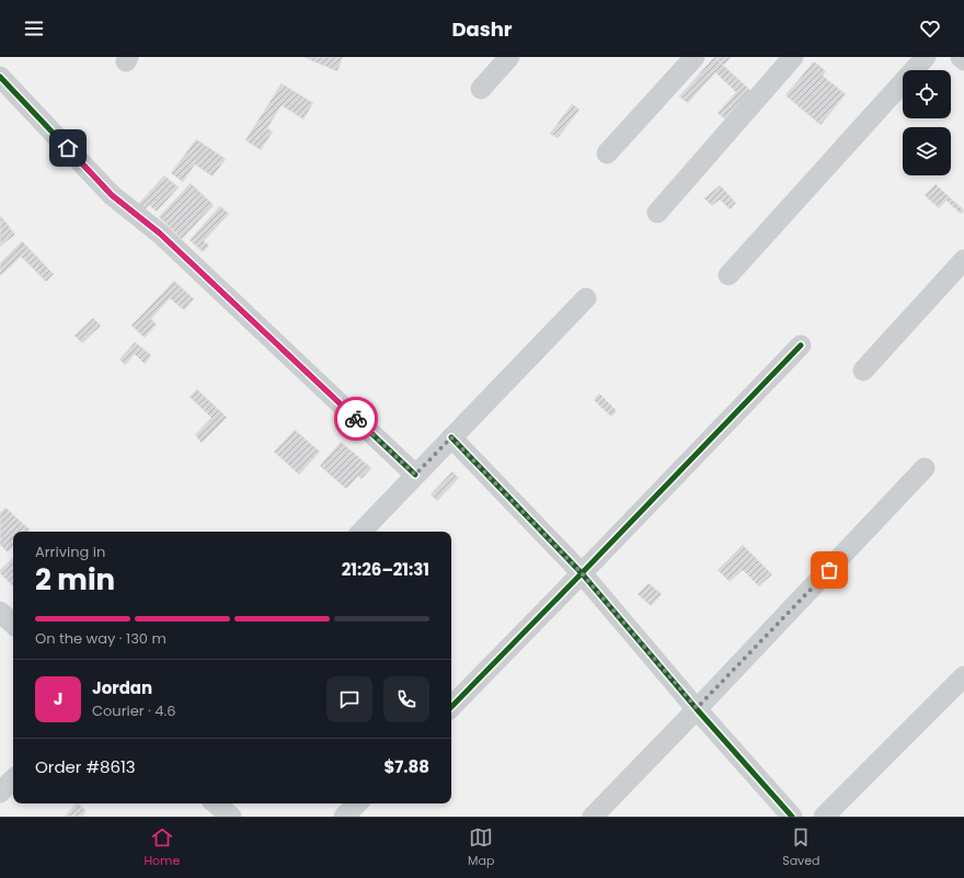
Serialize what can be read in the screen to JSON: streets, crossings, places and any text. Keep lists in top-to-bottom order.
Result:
{
  "page": {
    "header": "Dashr",
    "heading": ["2 min", "Arriving in", "21:26–21:31"],
    "panel": [
      "Jordan",
      "Courier · 4.6",
      "Order #8613",
      "$7.88"
    ],
    "bar": "On the way · 130 m",
    "round": "J",
    "tabs": ["Home", "Map", "Saved"]
  }
}
